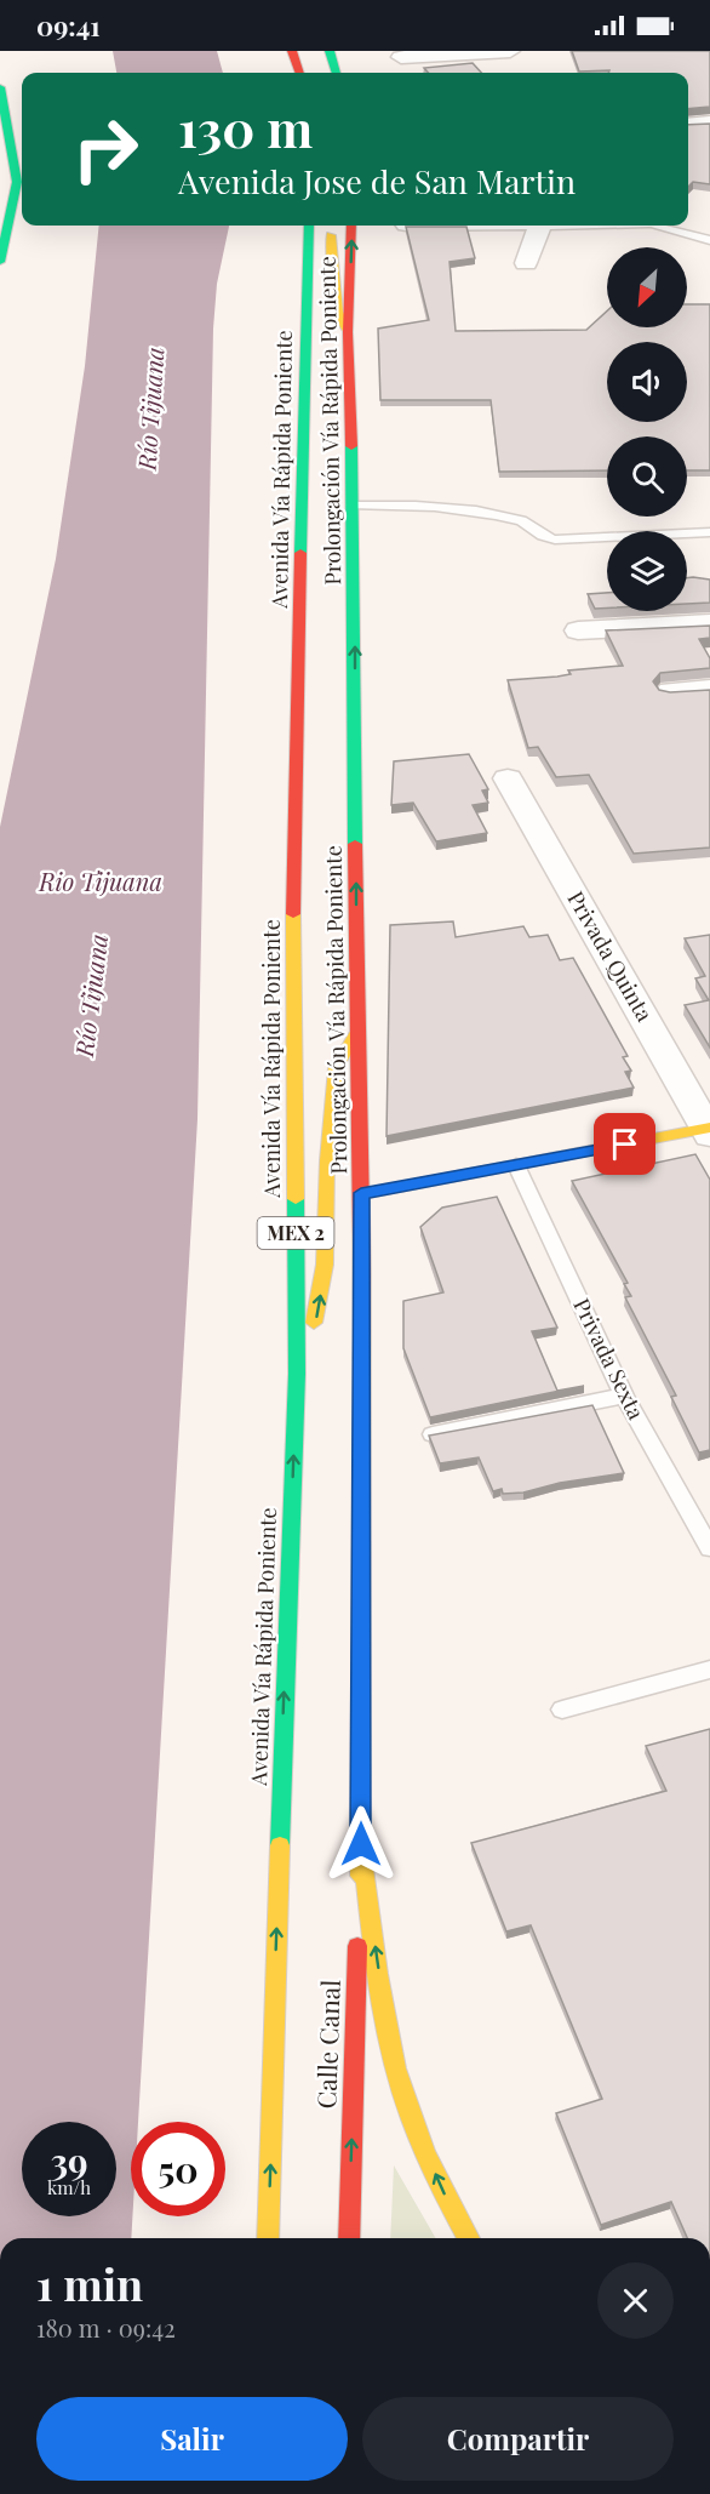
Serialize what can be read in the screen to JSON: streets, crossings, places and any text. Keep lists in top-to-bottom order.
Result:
{
  "streets": {
    "main road": [
      "Prolongación Vía Rápida Poniente",
      "Avenida Vía Rápida Poniente",
      "MEX 2",
      "Calle Canal"
    ],
    "street": ["Privada Quinta"],
    "lane": ["Privada Sexta"]
  },
  "crossings": [
    ["Prolongación Vía Rápida Poniente", "Calle Canal"]
  ],
  "one_way": ["Prolongación Vía Rápida Poniente"],
  "water": ["Río Tijuana", "Rio Tijuana"],
  "north": "bottom left",
  "page": {
    "status": "09:41",
    "turn": ["130 m", "Avenida Jose de San Martin"],
    "speed": "39 km/h",
    "limit": "50",
    "heading": ["1 min", "180 m · 09:42"],
    "buttons": ["Salir", "Compartir"]
  }
}
